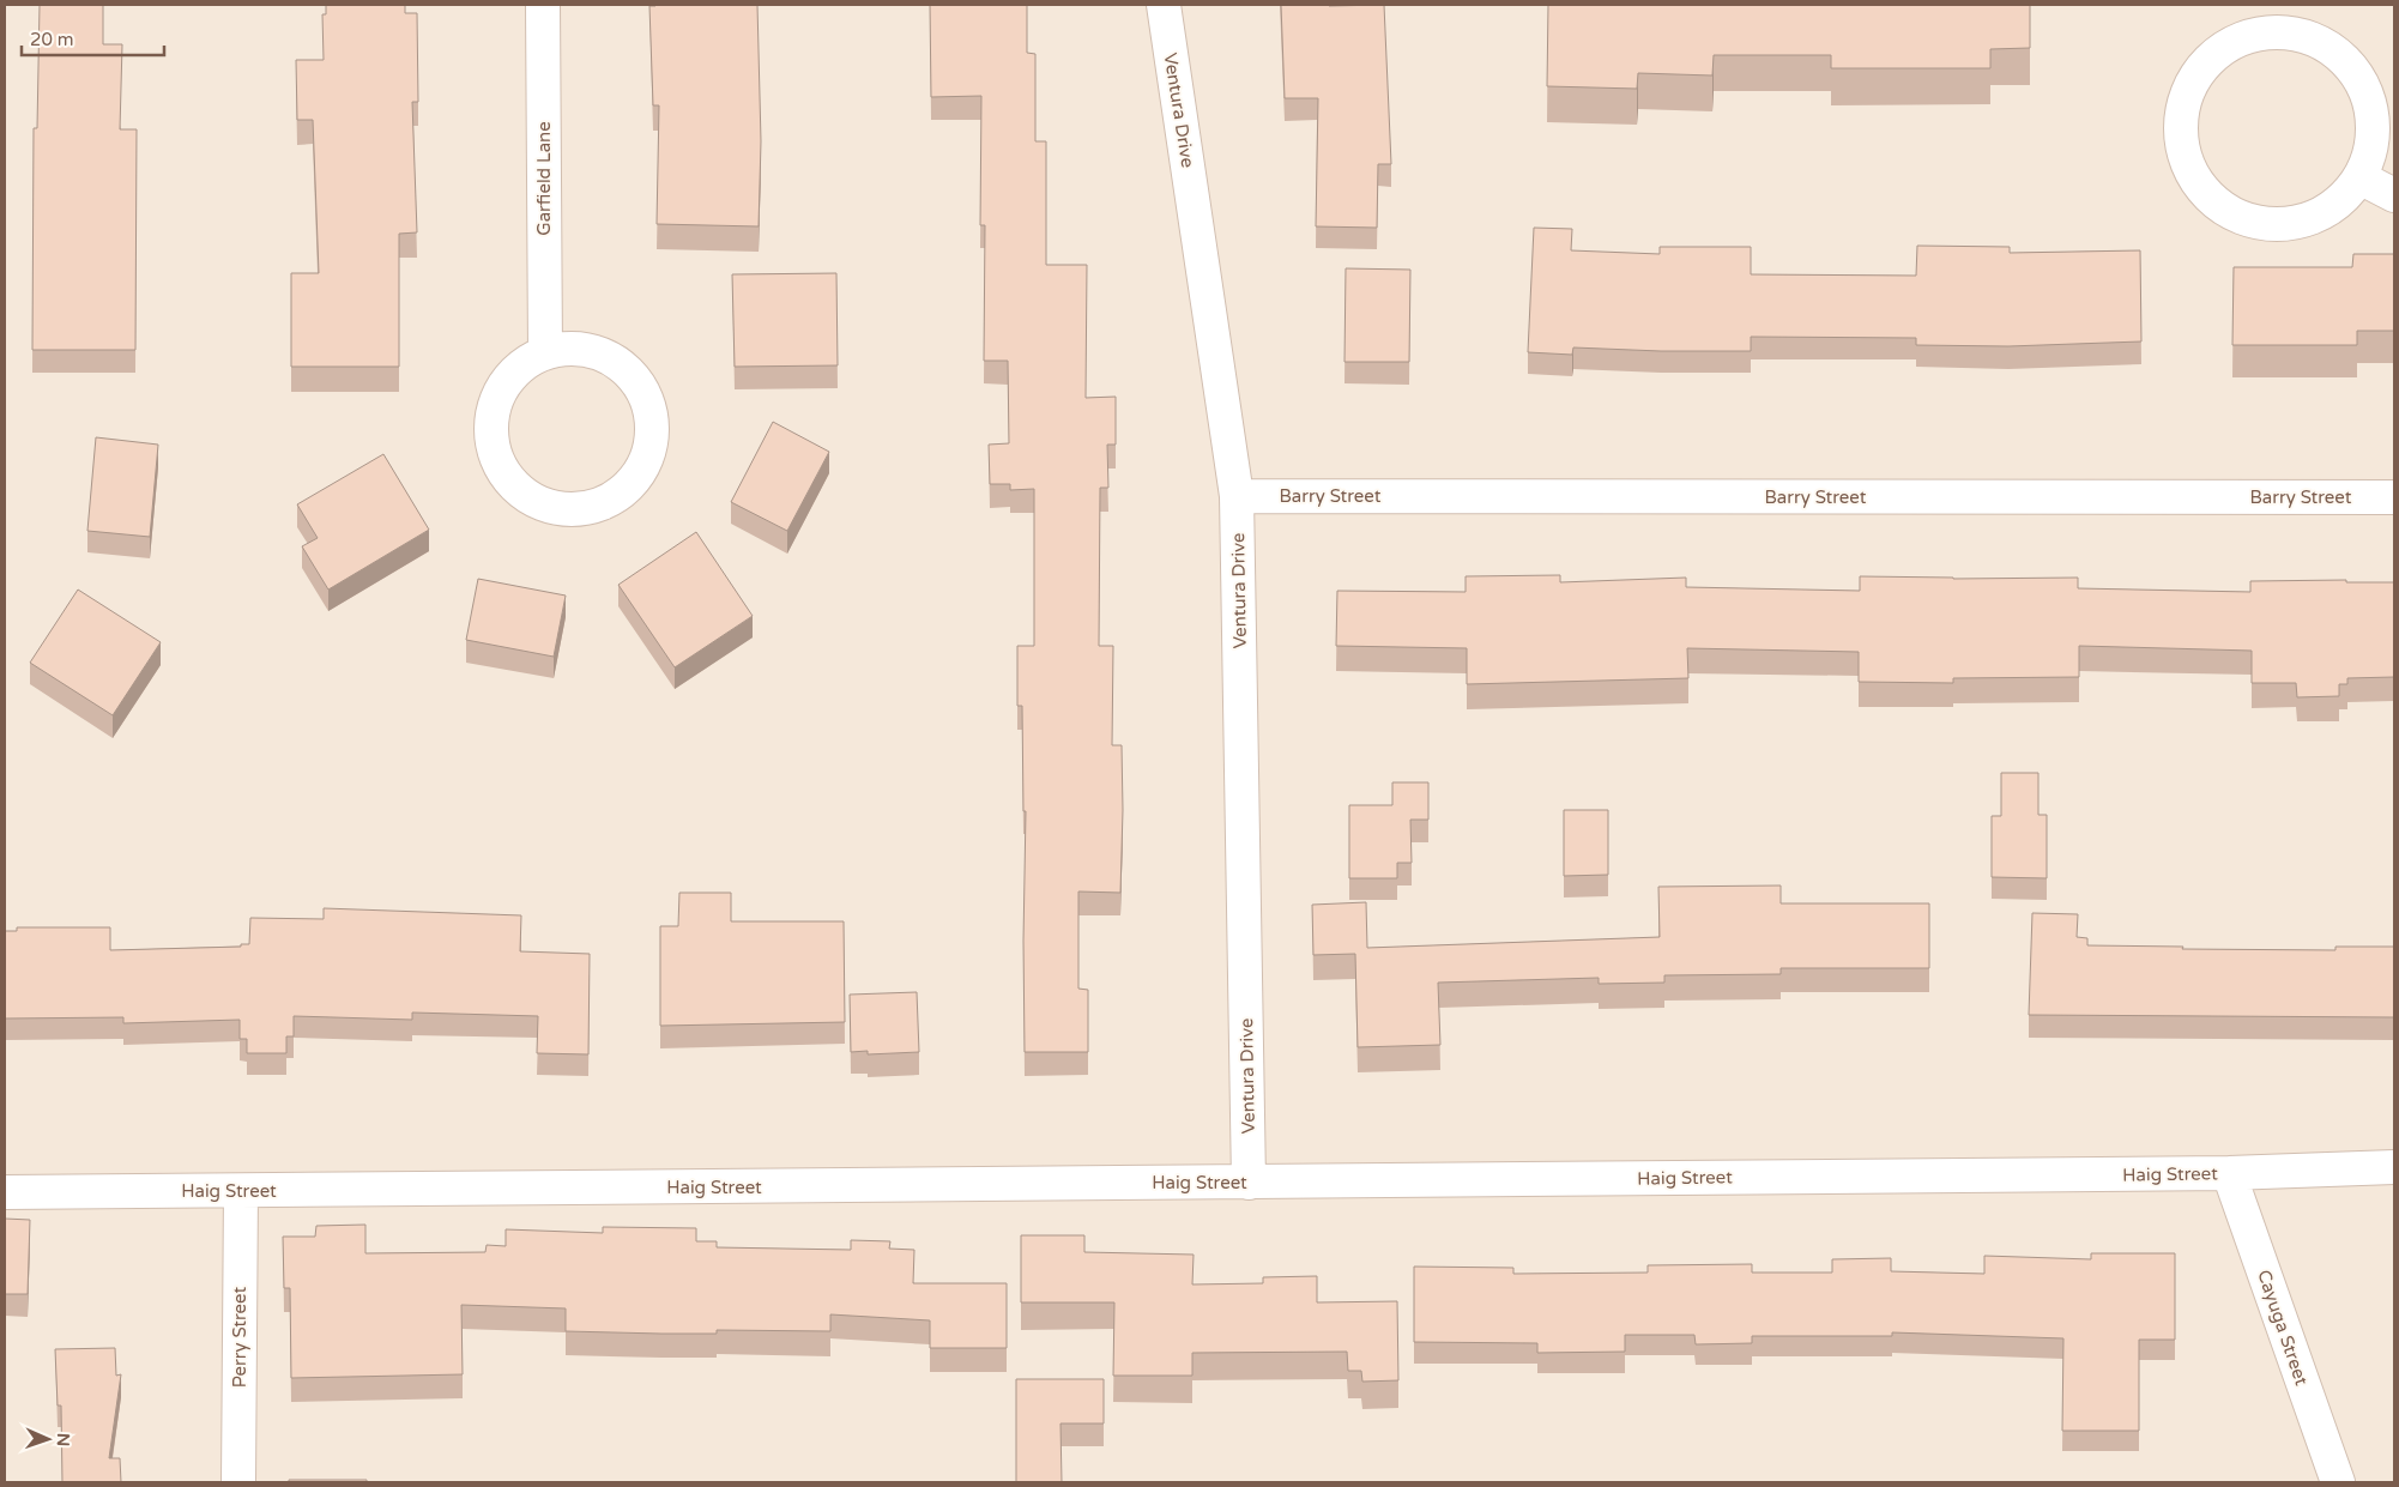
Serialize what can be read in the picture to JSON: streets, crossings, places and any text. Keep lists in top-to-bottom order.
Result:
{
  "streets": {
    "street": [
      "Ventura Drive",
      "Garfield Lane",
      "Barry Street",
      "Haig Street",
      "Cayuga Street",
      "Perry Street"
    ]
  },
  "crossings": [
    ["Ventura Drive", "Barry Street"],
    ["Ventura Drive", "Haig Street"],
    ["Haig Street", "Cayuga Street"],
    ["Haig Street", "Perry Street"]
  ],
  "scale_bar": "20 m",
  "north": "right"
}
